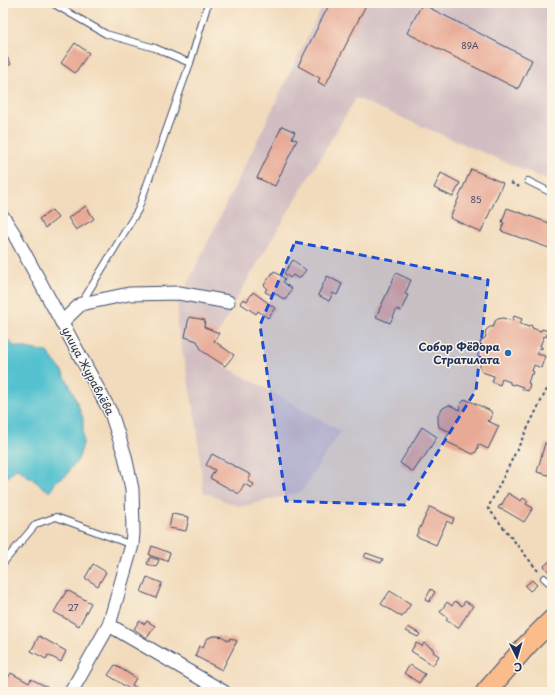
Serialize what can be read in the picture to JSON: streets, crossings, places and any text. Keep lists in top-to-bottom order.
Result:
{
  "streets": {
    "street": ["улица Журавлёва"]
  },
  "places": ["Собор Фёдора Стратилата"],
  "house_numbers": ["89А", "85", "27"],
  "north": "bottom"
}
